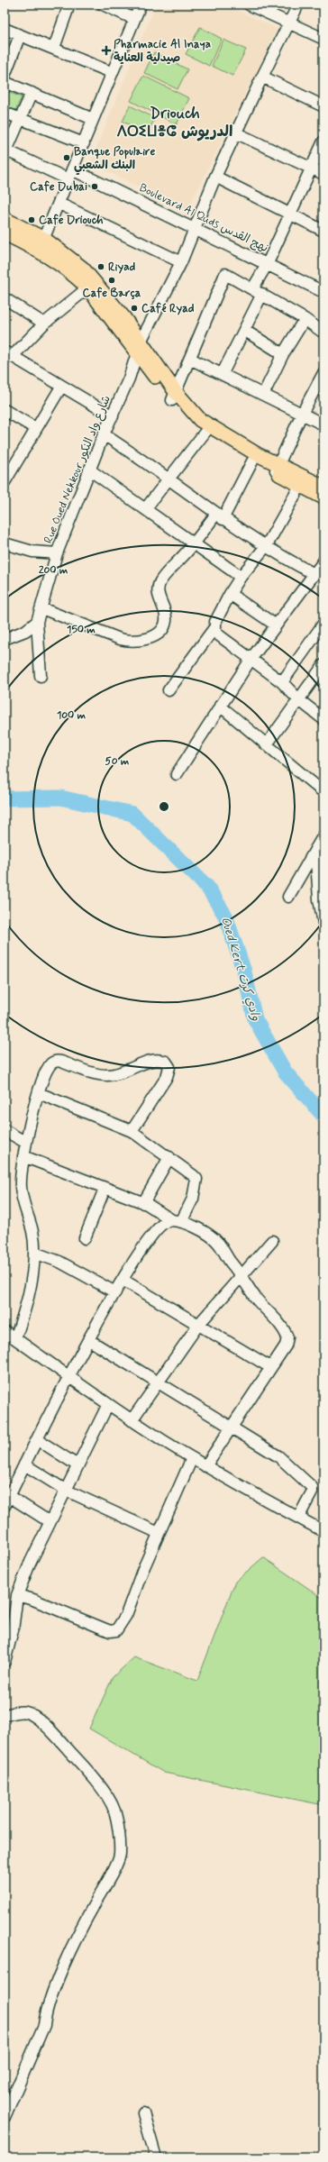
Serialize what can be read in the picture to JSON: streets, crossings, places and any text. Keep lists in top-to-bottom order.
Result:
{
  "streets": {
    "street": ["Boulevard Al Quds نهج القدس", "Rue Oued Nekkour شارع واد النکور"]
  },
  "crossings": [
    ["Boulevard Al Quds نهج القدس", "Rue Oued Nekkour شارع واد النکور"]
  ],
  "districts": ["Driouch ⴷⵔⵉⵡⴻⵛ الدريوش"],
  "water": ["Oued Kert وادي كرت"],
  "places": {
    "health": ["Pharmacie Al Inaya صيدلية العناية"],
    "other": [
      "Banque Populaire البنك الشعبي",
      "Cafe Dubai",
      "Cafe Driouch",
      "Riyad",
      "Cafe Barça",
      "Café Ryad"
    ]
  },
  "rings": [
    "200 m",
    "150 m",
    "100 m",
    "50 m"
  ]
}
